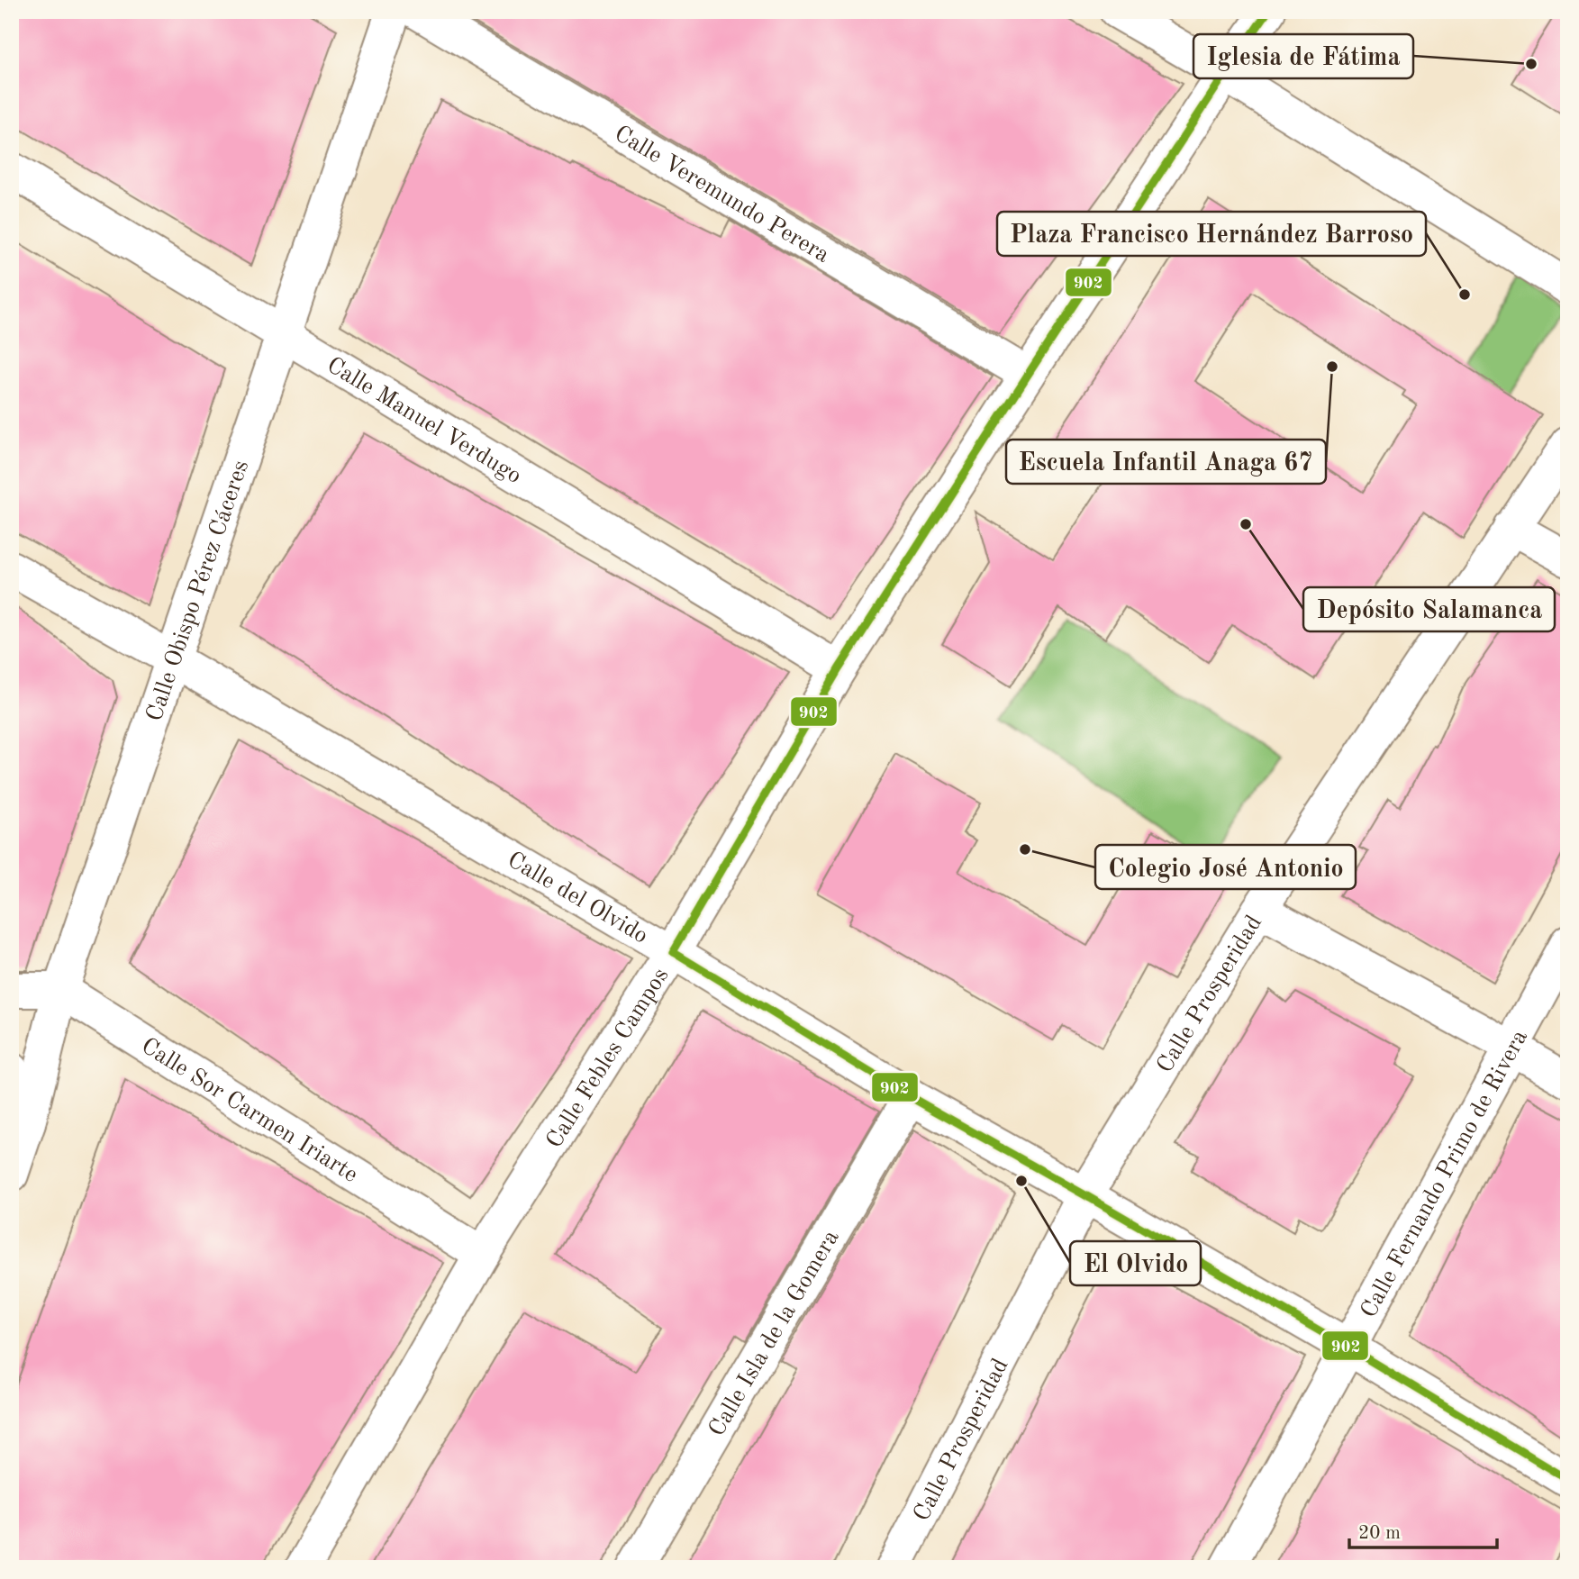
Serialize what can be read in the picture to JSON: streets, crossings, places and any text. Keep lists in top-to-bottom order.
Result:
{
  "streets": {
    "street": [
      "Calle Veremundo Perera",
      "Calle Manuel Verdugo",
      "Calle Obispo Pérez Cáceres",
      "Calle del Olvido",
      "Calle Prosperidad",
      "Calle Febles Campos",
      "Calle Sor Carmen Iriarte",
      "Calle Fernando Primo de Rivera",
      "Calle Isla de la Gomera"
    ]
  },
  "crossings": [
    ["Calle Veremundo Perera", "Calle Febles Campos"],
    ["Calle Manuel Verdugo", "Calle Obispo Pérez Cáceres"],
    ["Calle Manuel Verdugo", "Calle Febles Campos"],
    ["Calle Obispo Pérez Cáceres", "Calle del Olvido"],
    ["Calle Obispo Pérez Cáceres", "Calle Sor Carmen Iriarte"],
    ["Calle del Olvido", "Calle Prosperidad"],
    ["Calle del Olvido", "Calle Febles Campos"],
    ["Calle del Olvido", "Calle Fernando Primo de Rivera"],
    ["Calle del Olvido", "Calle Isla de la Gomera"],
    ["Calle Febles Campos", "Calle Sor Carmen Iriarte"]
  ],
  "places": [
    "Iglesia de Fátima",
    "Plaza Francisco Hernández Barroso",
    "Escuela Infantil Anaga 67",
    "Depósito Salamanca",
    "Colegio José Antonio",
    "El Olvido"
  ],
  "lines": ["transit line 902"],
  "scale_bar": "20 m"
}
